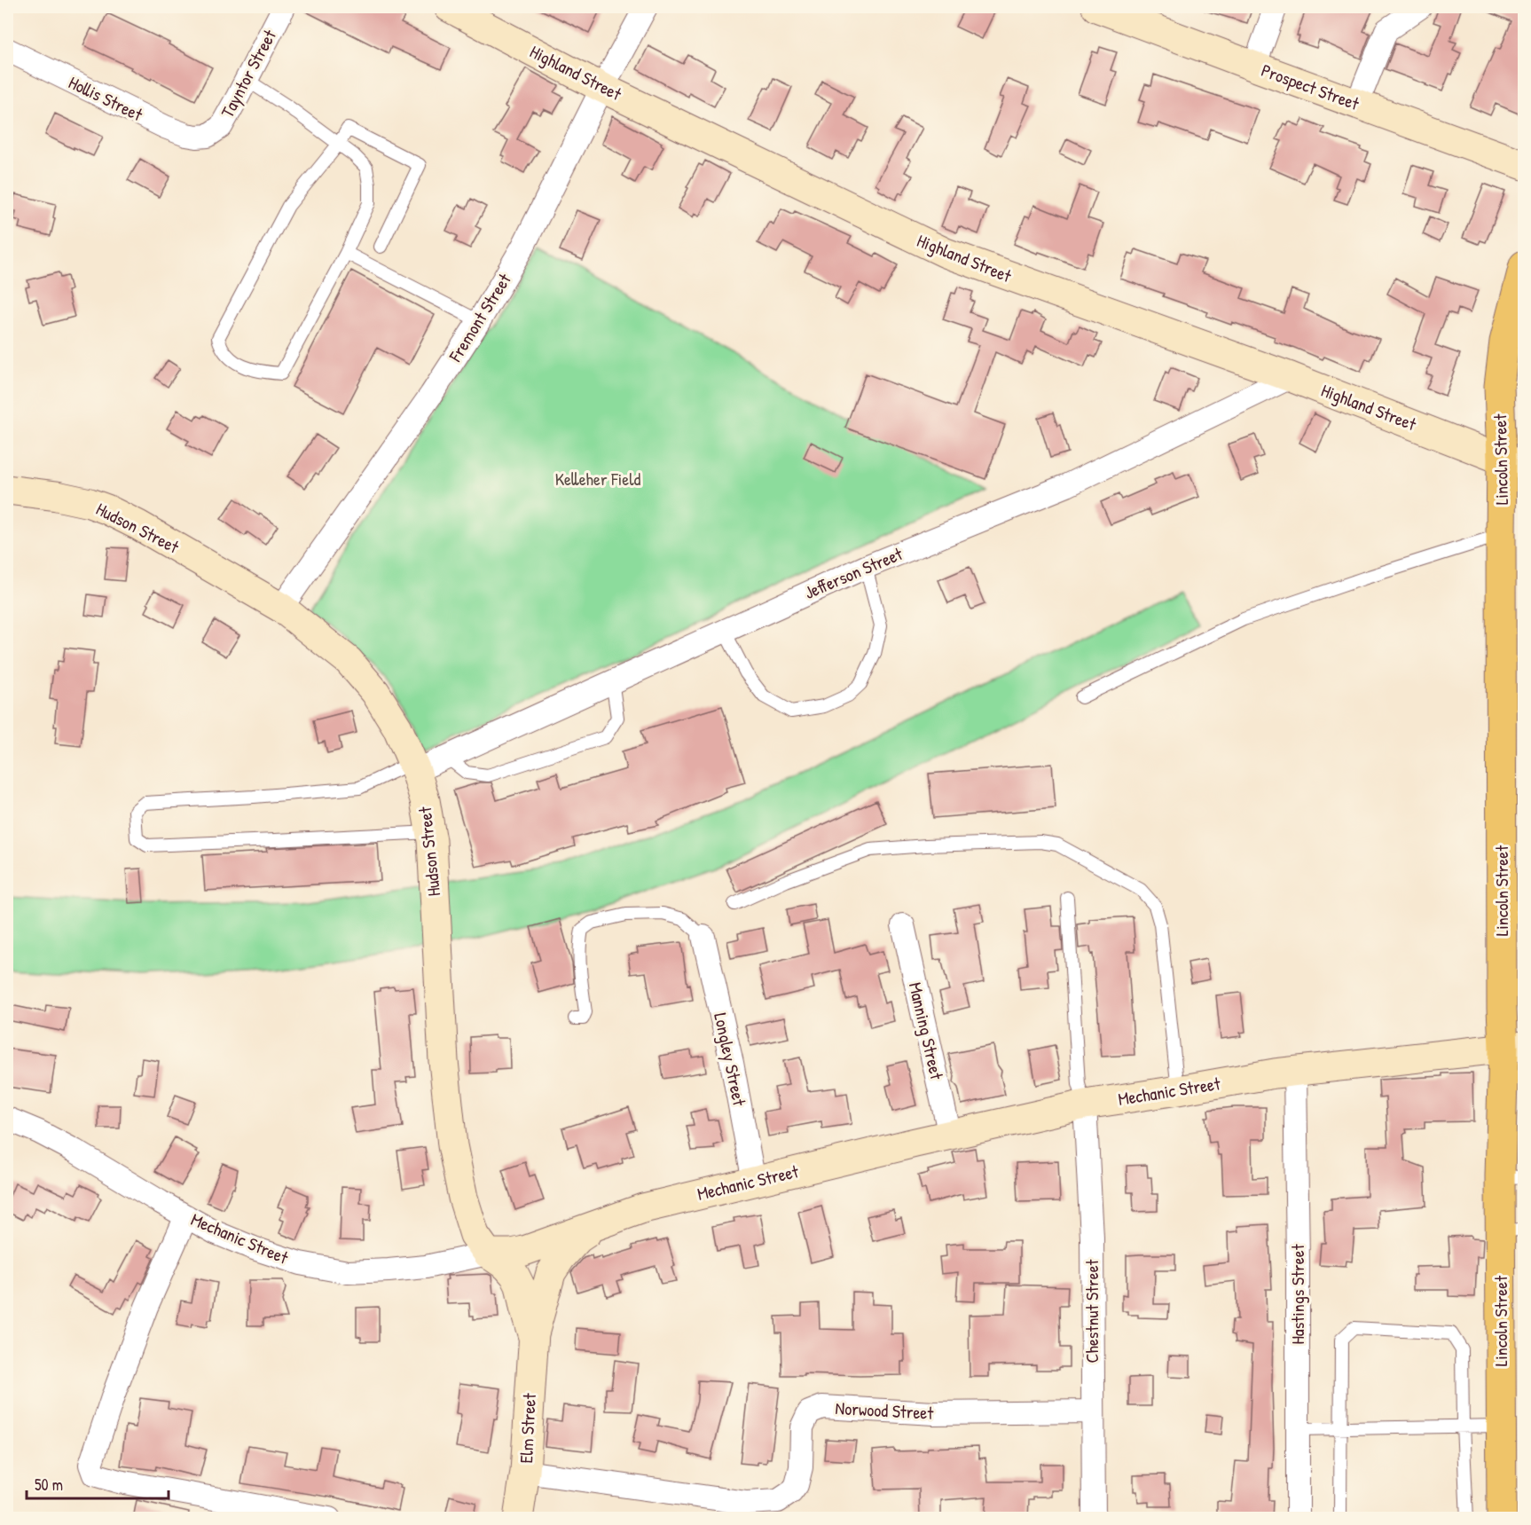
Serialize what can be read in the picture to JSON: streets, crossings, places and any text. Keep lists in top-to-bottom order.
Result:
{
  "streets": {
    "main road": ["Lincoln Street"],
    "street": [
      "Highland Street",
      "Tayntor Street",
      "Prospect Street",
      "Hollis Street",
      "Fremont Street",
      "Hudson Street",
      "Jefferson Street",
      "Manning Street",
      "Longley Street",
      "Mechanic Street",
      "Hastings Street",
      "Chestnut Street",
      "Norwood Street",
      "Elm Street"
    ]
  },
  "crossings": [
    ["Highland Street", "Fremont Street"],
    ["Highland Street", "Lincoln Street"],
    ["Highland Street", "Jefferson Street"],
    ["Tayntor Street", "Hollis Street"],
    ["Fremont Street", "Hudson Street"],
    ["Lincoln Street", "Mechanic Street"],
    ["Hudson Street", "Jefferson Street"],
    ["Hudson Street", "Mechanic Street"],
    ["Hudson Street", "Elm Street"],
    ["Manning Street", "Mechanic Street"],
    ["Longley Street", "Mechanic Street"],
    ["Mechanic Street", "Hastings Street"],
    ["Mechanic Street", "Chestnut Street"],
    ["Mechanic Street", "Elm Street"],
    ["Chestnut Street", "Norwood Street"],
    ["Norwood Street", "Elm Street"]
  ],
  "parks": ["Kelleher Field"],
  "scale_bar": "50 m"
}
